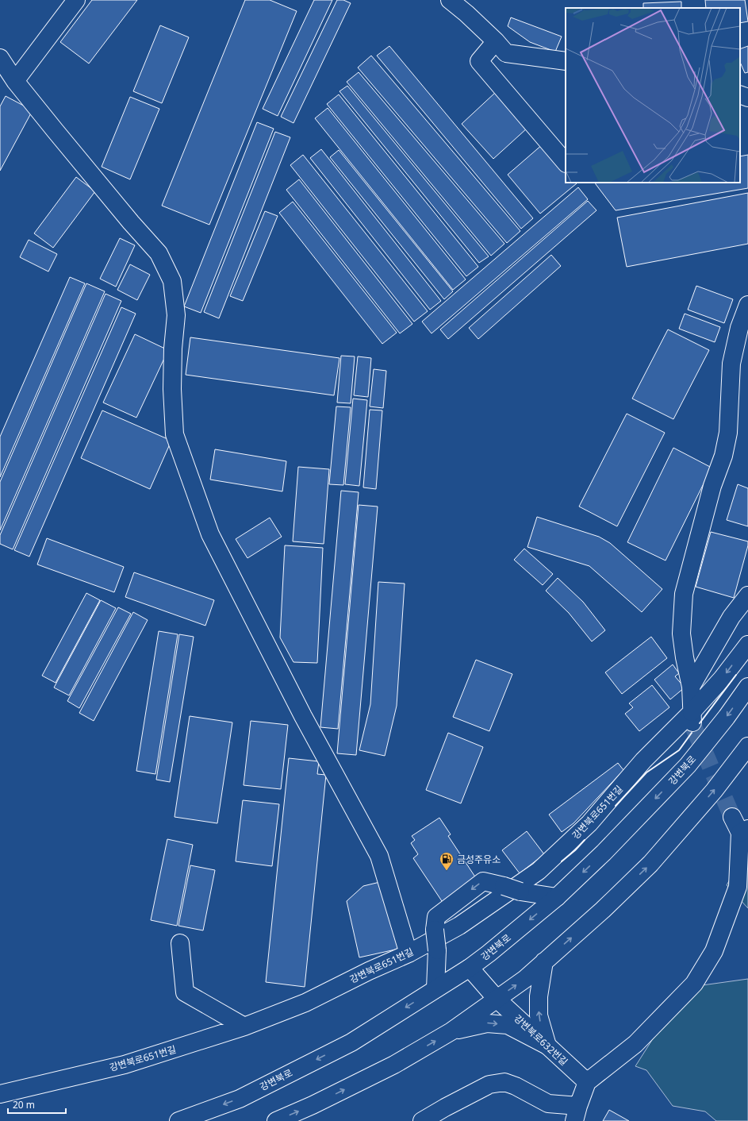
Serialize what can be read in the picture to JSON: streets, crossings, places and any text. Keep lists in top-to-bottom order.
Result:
{
  "streets": {
    "main road": ["강변북로", "강변북로651번길", "강변북로632번길"]
  },
  "crossings": [
    ["강변북로", "강변북로632번길"]
  ],
  "places": {
    "fuel station": ["금성주유소"]
  },
  "scale_bar": "20 m"
}
